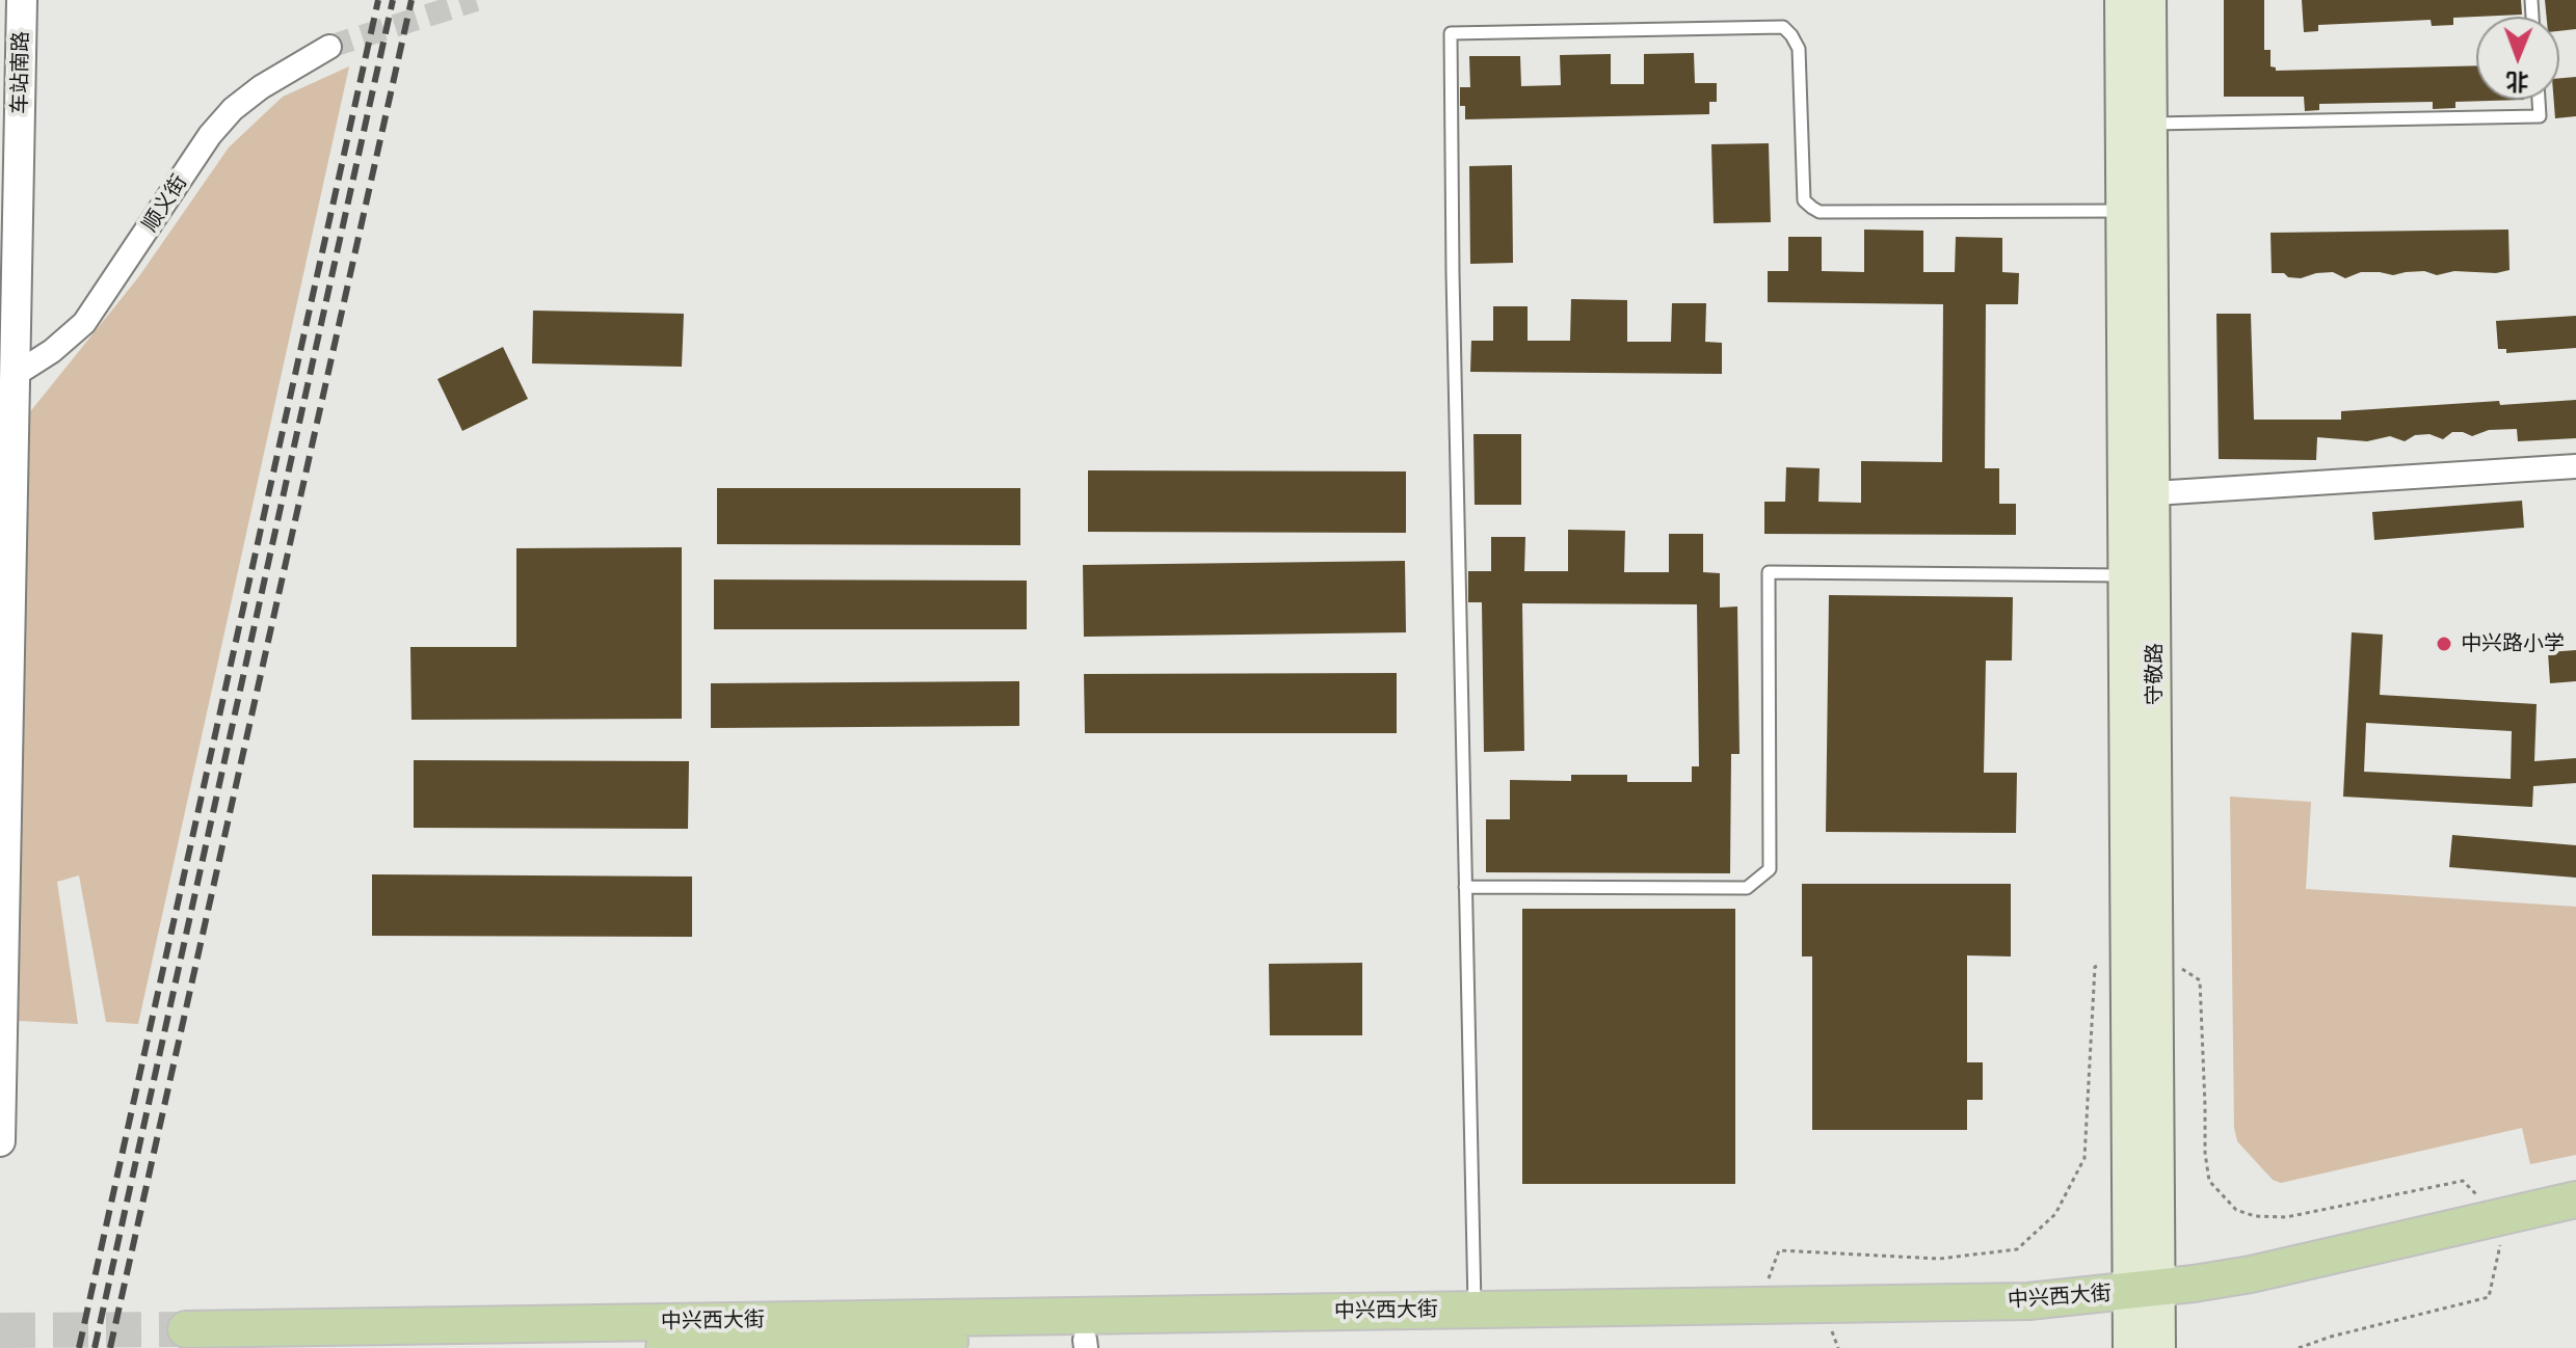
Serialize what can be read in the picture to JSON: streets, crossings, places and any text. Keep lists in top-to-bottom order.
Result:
{
  "streets": {
    "main road": ["守敬路", "中兴西大街"],
    "street": ["车站南路", "顺义街"]
  },
  "crossings": [
    ["车站南路", "顺义街"],
    ["守敬路", "中兴西大街"]
  ],
  "places": ["中兴路小学"],
  "north": "bottom"
}
